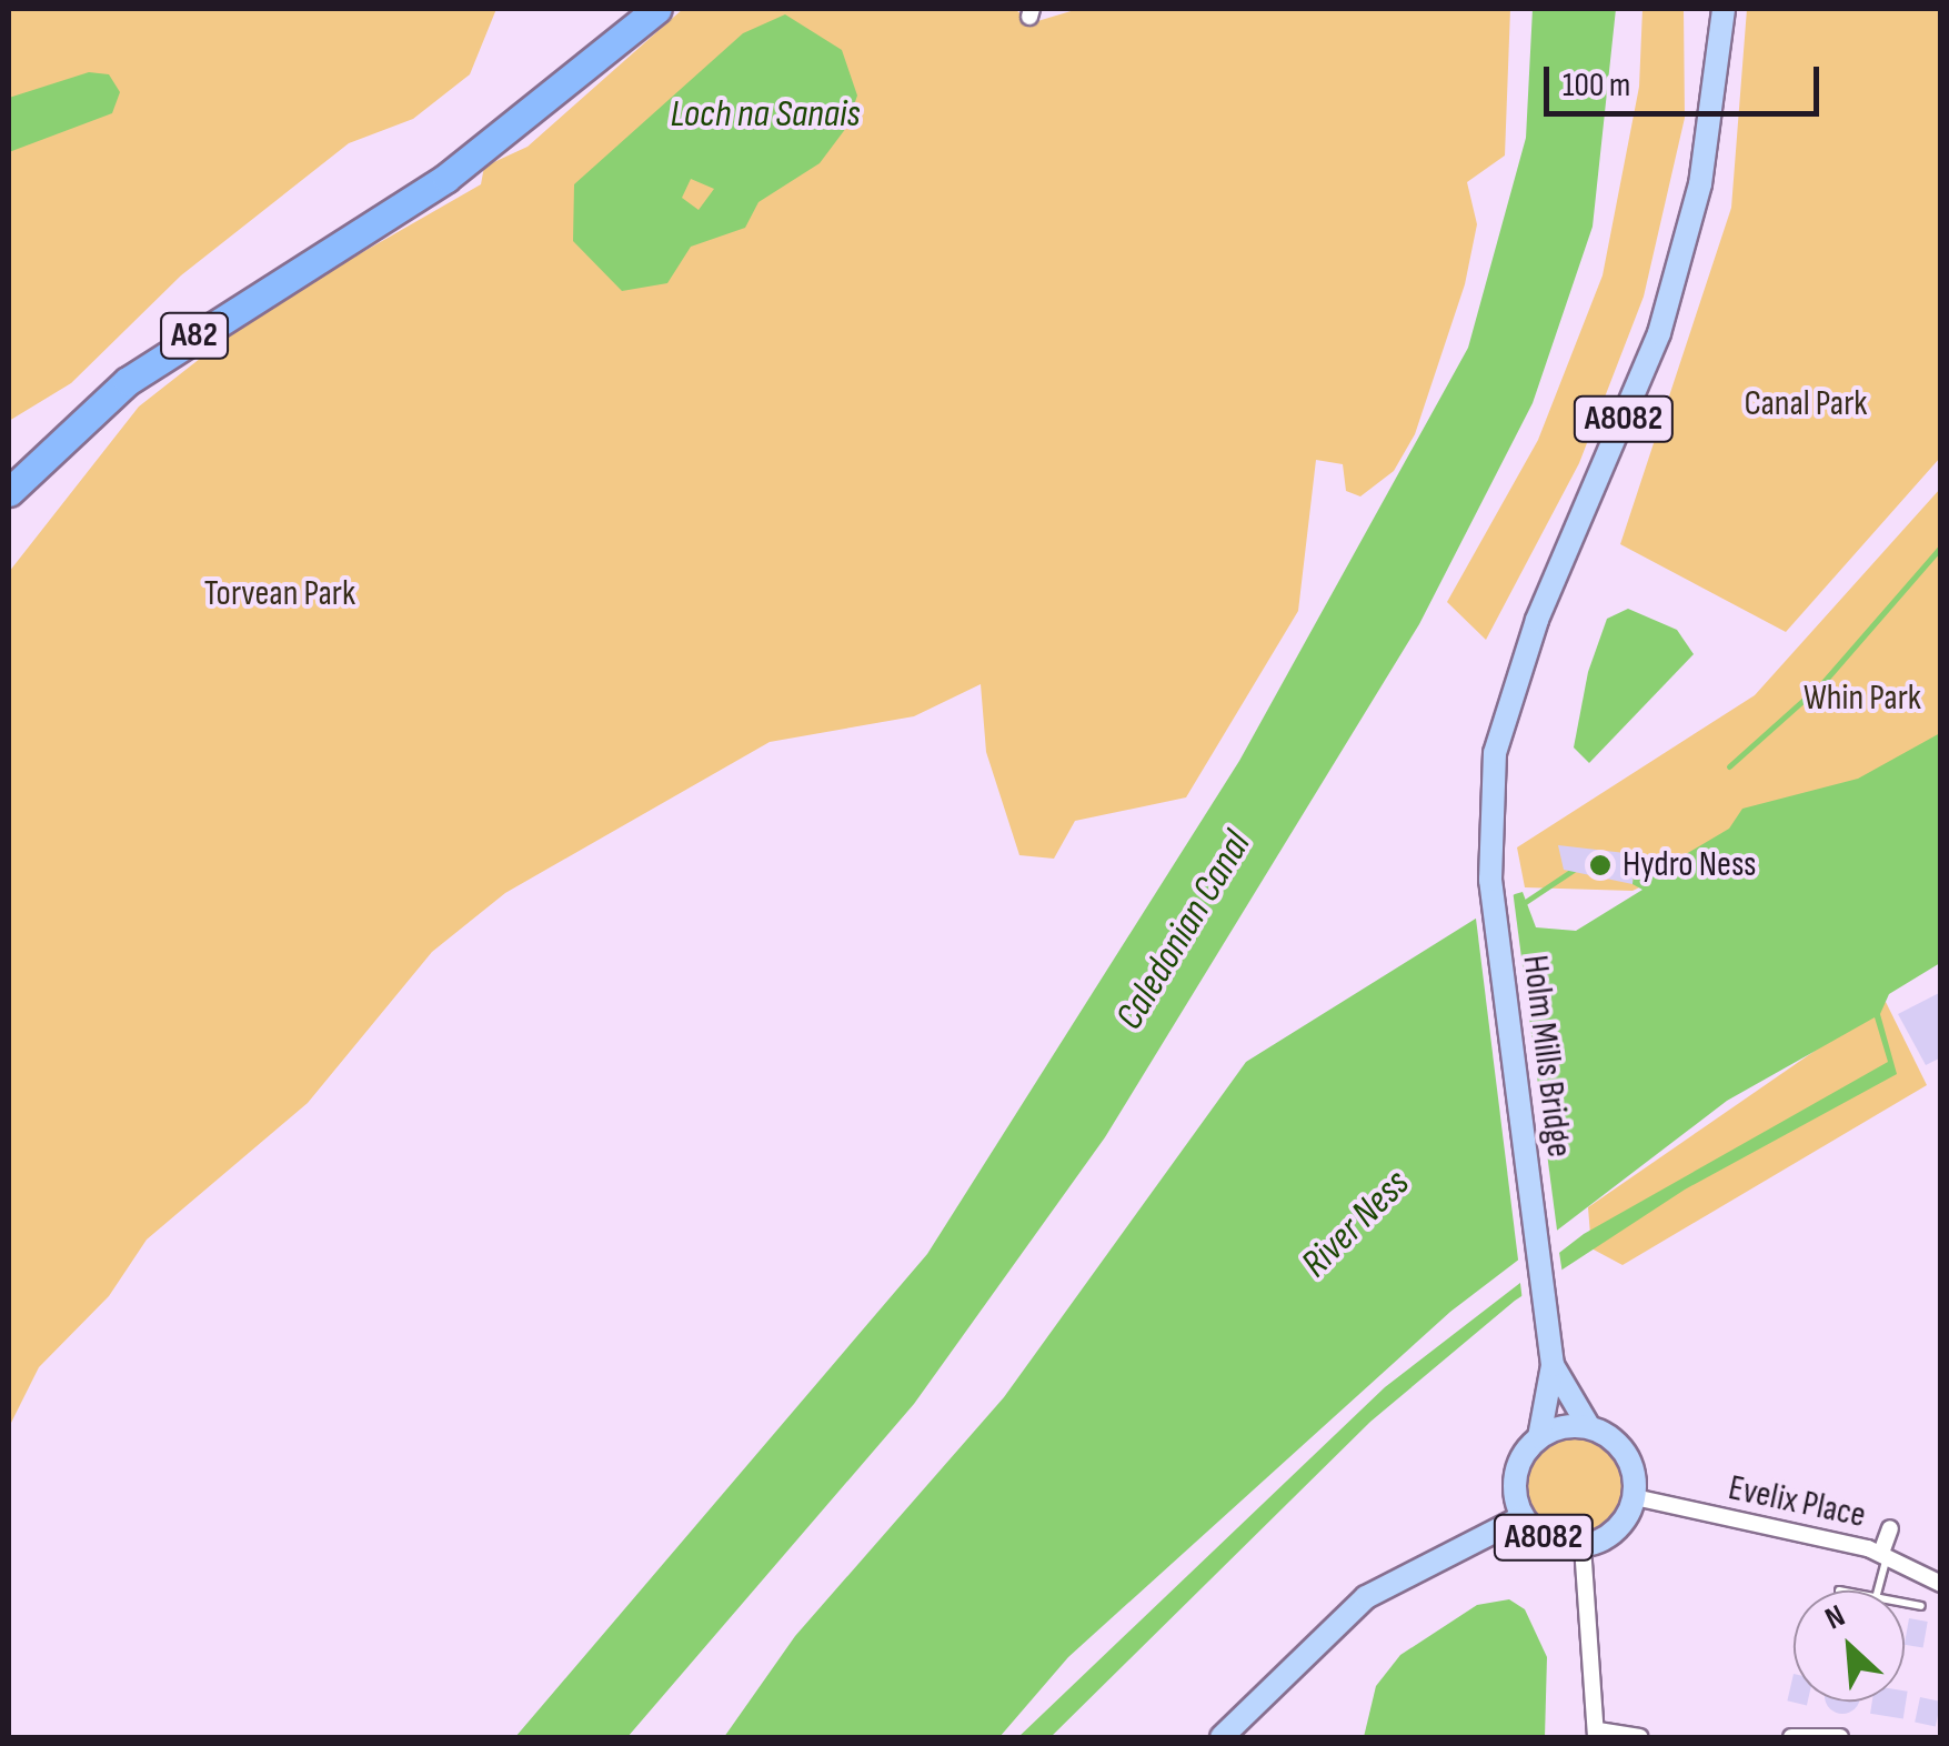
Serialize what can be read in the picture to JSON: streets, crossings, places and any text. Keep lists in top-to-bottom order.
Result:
{
  "streets": {
    "highway": ["A82"],
    "main road": ["A8082", "Holm Mills Bridge"],
    "street": ["Evelix Place"]
  },
  "crossings": [
    ["A8082", "Holm Mills Bridge"],
    ["A8082", "Evelix Place"]
  ],
  "water": ["Loch na Sanais", "Caledonian Canal", "River Ness"],
  "parks": ["Canal Park", "Torvean Park", "Whin Park"],
  "places": ["Hydro Ness"],
  "scale_bar": "100 m",
  "north": "top left"
}
